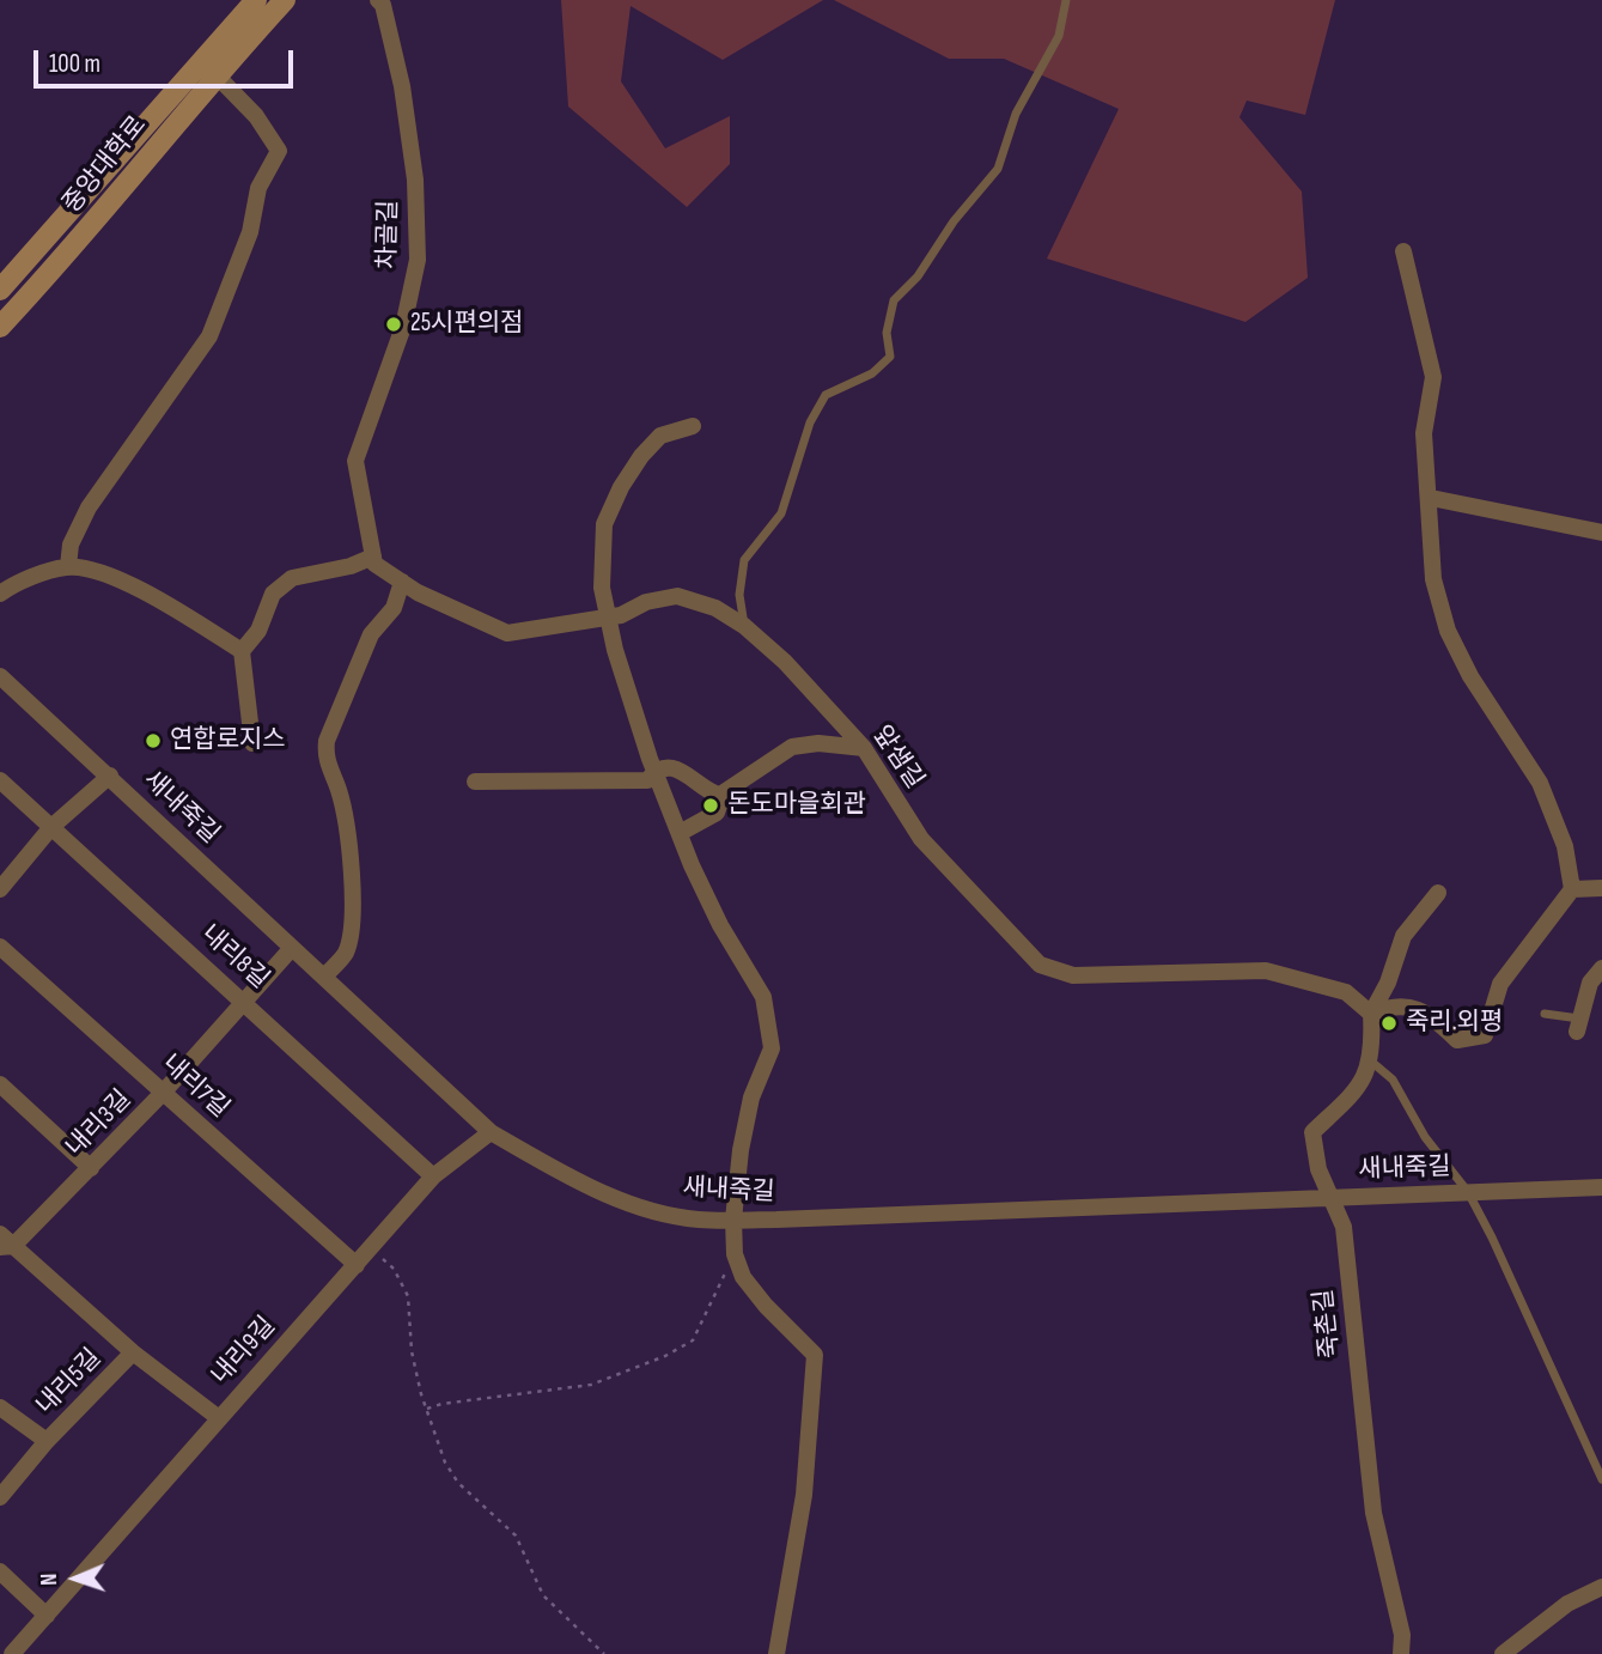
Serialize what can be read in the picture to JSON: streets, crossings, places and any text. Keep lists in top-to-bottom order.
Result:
{
  "streets": {
    "street": [
      "중앙대학로",
      "차골길",
      "앞샘길",
      "새내죽길",
      "내리8길",
      "내리7길",
      "내리3길",
      "죽촌길",
      "내리9길",
      "내리5길"
    ]
  },
  "crossings": [
    ["차골길", "앞샘길"],
    ["앞샘길", "죽촌길"],
    ["새내죽길", "내리3길"],
    ["새내죽길", "죽촌길"],
    ["새내죽길", "내리9길"],
    ["내리8길", "내리3길"],
    ["내리8길", "내리9길"],
    ["내리7길", "내리3길"],
    ["내리7길", "내리9길"],
    ["내리3길", "내리5길"],
    ["내리9길", "내리5길"]
  ],
  "places": [
    "25시편의점",
    "연합로지스",
    "돈도마을회관",
    "죽리.외평"
  ],
  "scale_bar": "100 m",
  "north": "left"
}
